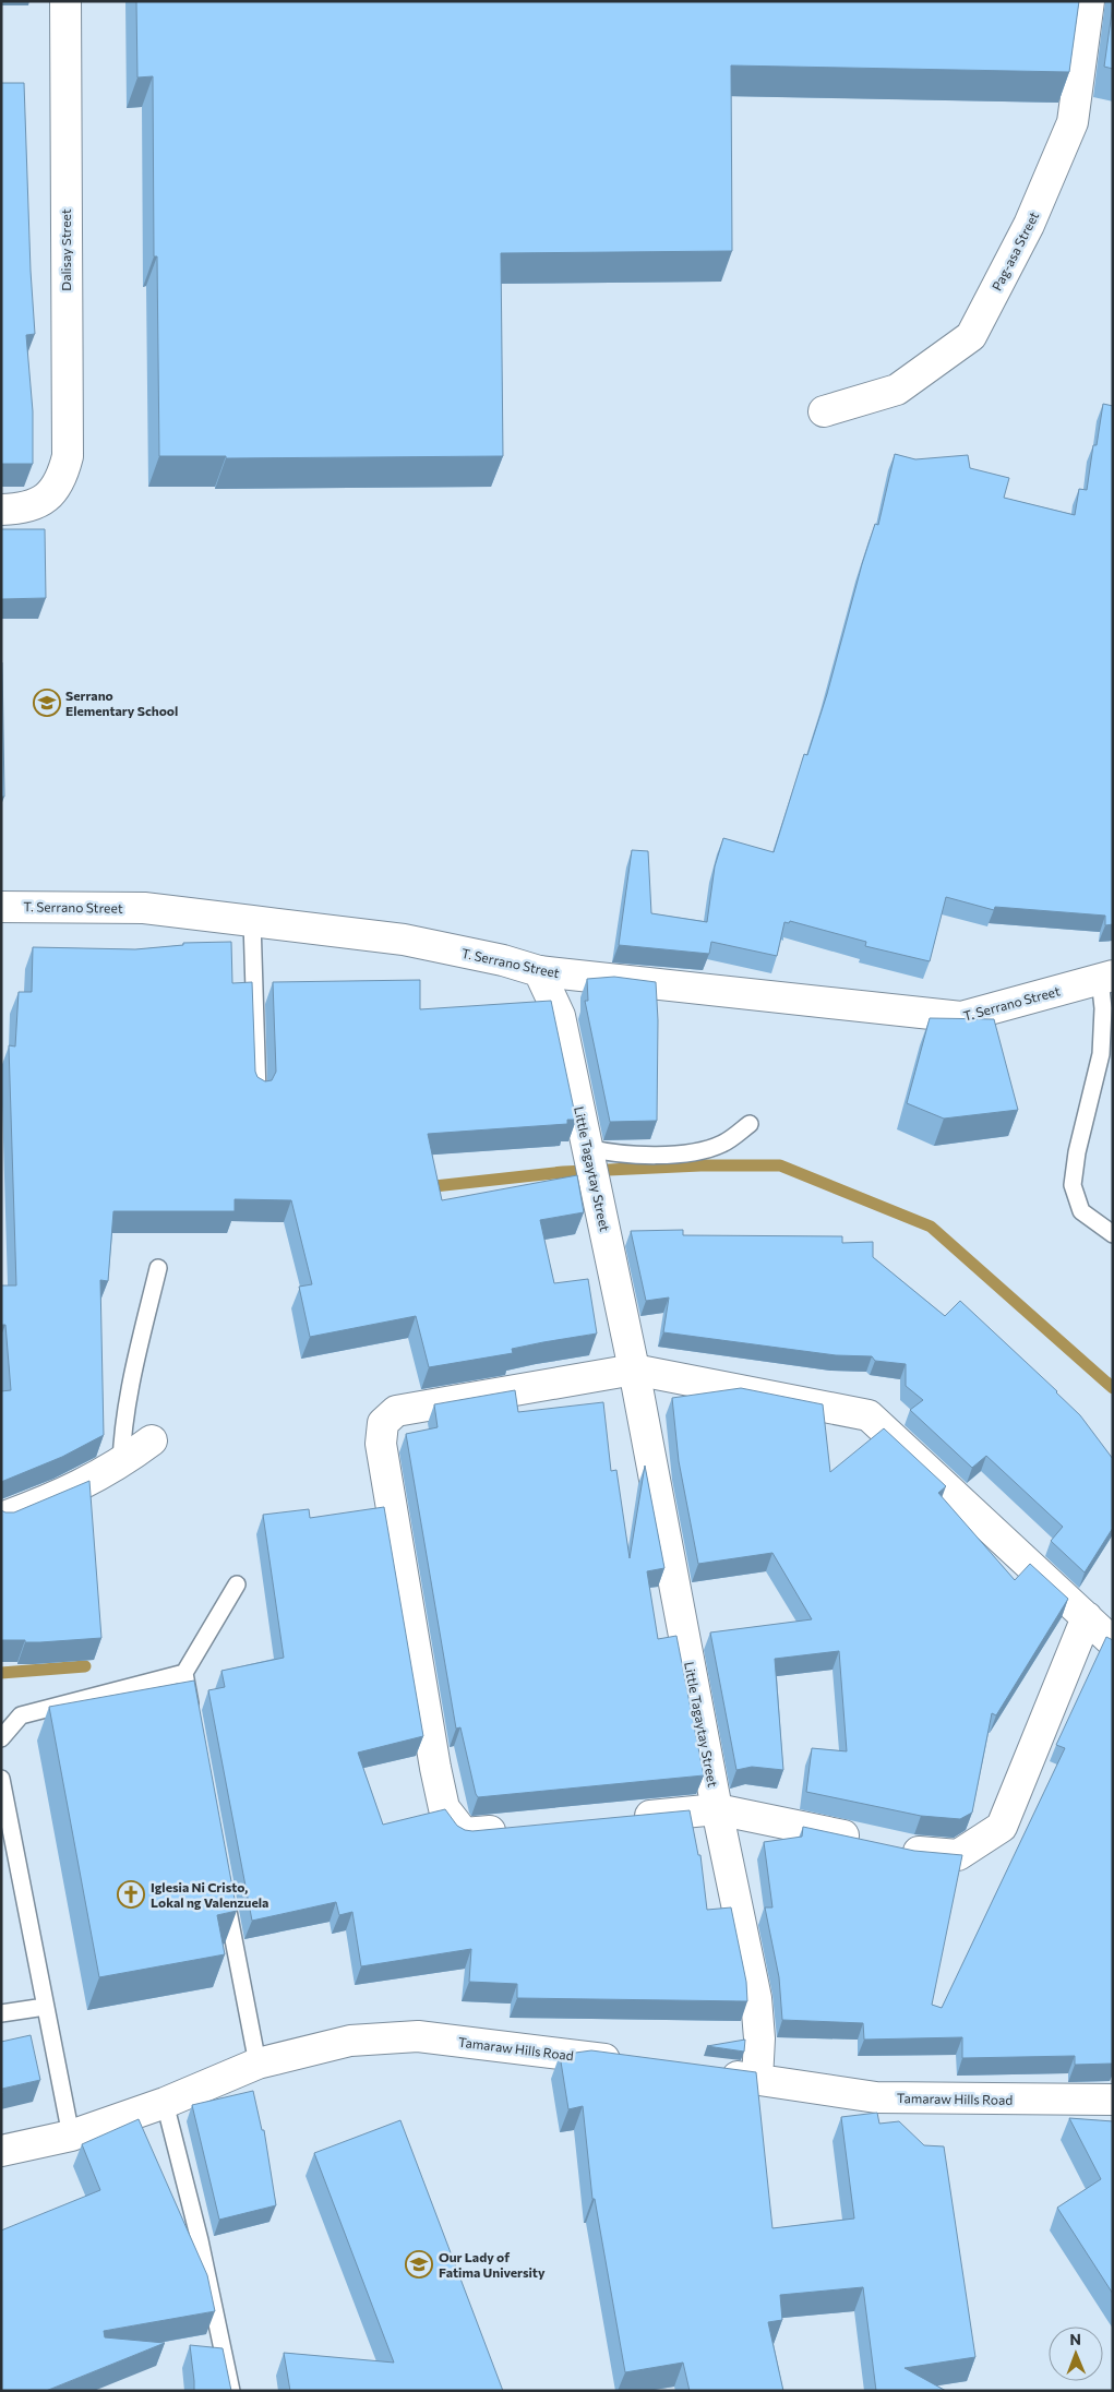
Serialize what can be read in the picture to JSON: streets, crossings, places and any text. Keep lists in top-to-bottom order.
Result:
{
  "streets": {
    "street": [
      "Dalisay Street",
      "Pag-asa Street",
      "T. Serrano Street",
      "Little Tagaytay Street",
      "Tamaraw Hills Road"
    ]
  },
  "crossings": [
    ["T. Serrano Street", "Little Tagaytay Street"],
    ["Little Tagaytay Street", "Tamaraw Hills Road"]
  ],
  "places": {
    "school or university": ["Serrano Elementary School", "Our Lady of Fatima University"],
    "church": ["Iglesia Ni Cristo, Lokal ng Valenzuela"]
  },
  "north": "top"
}
